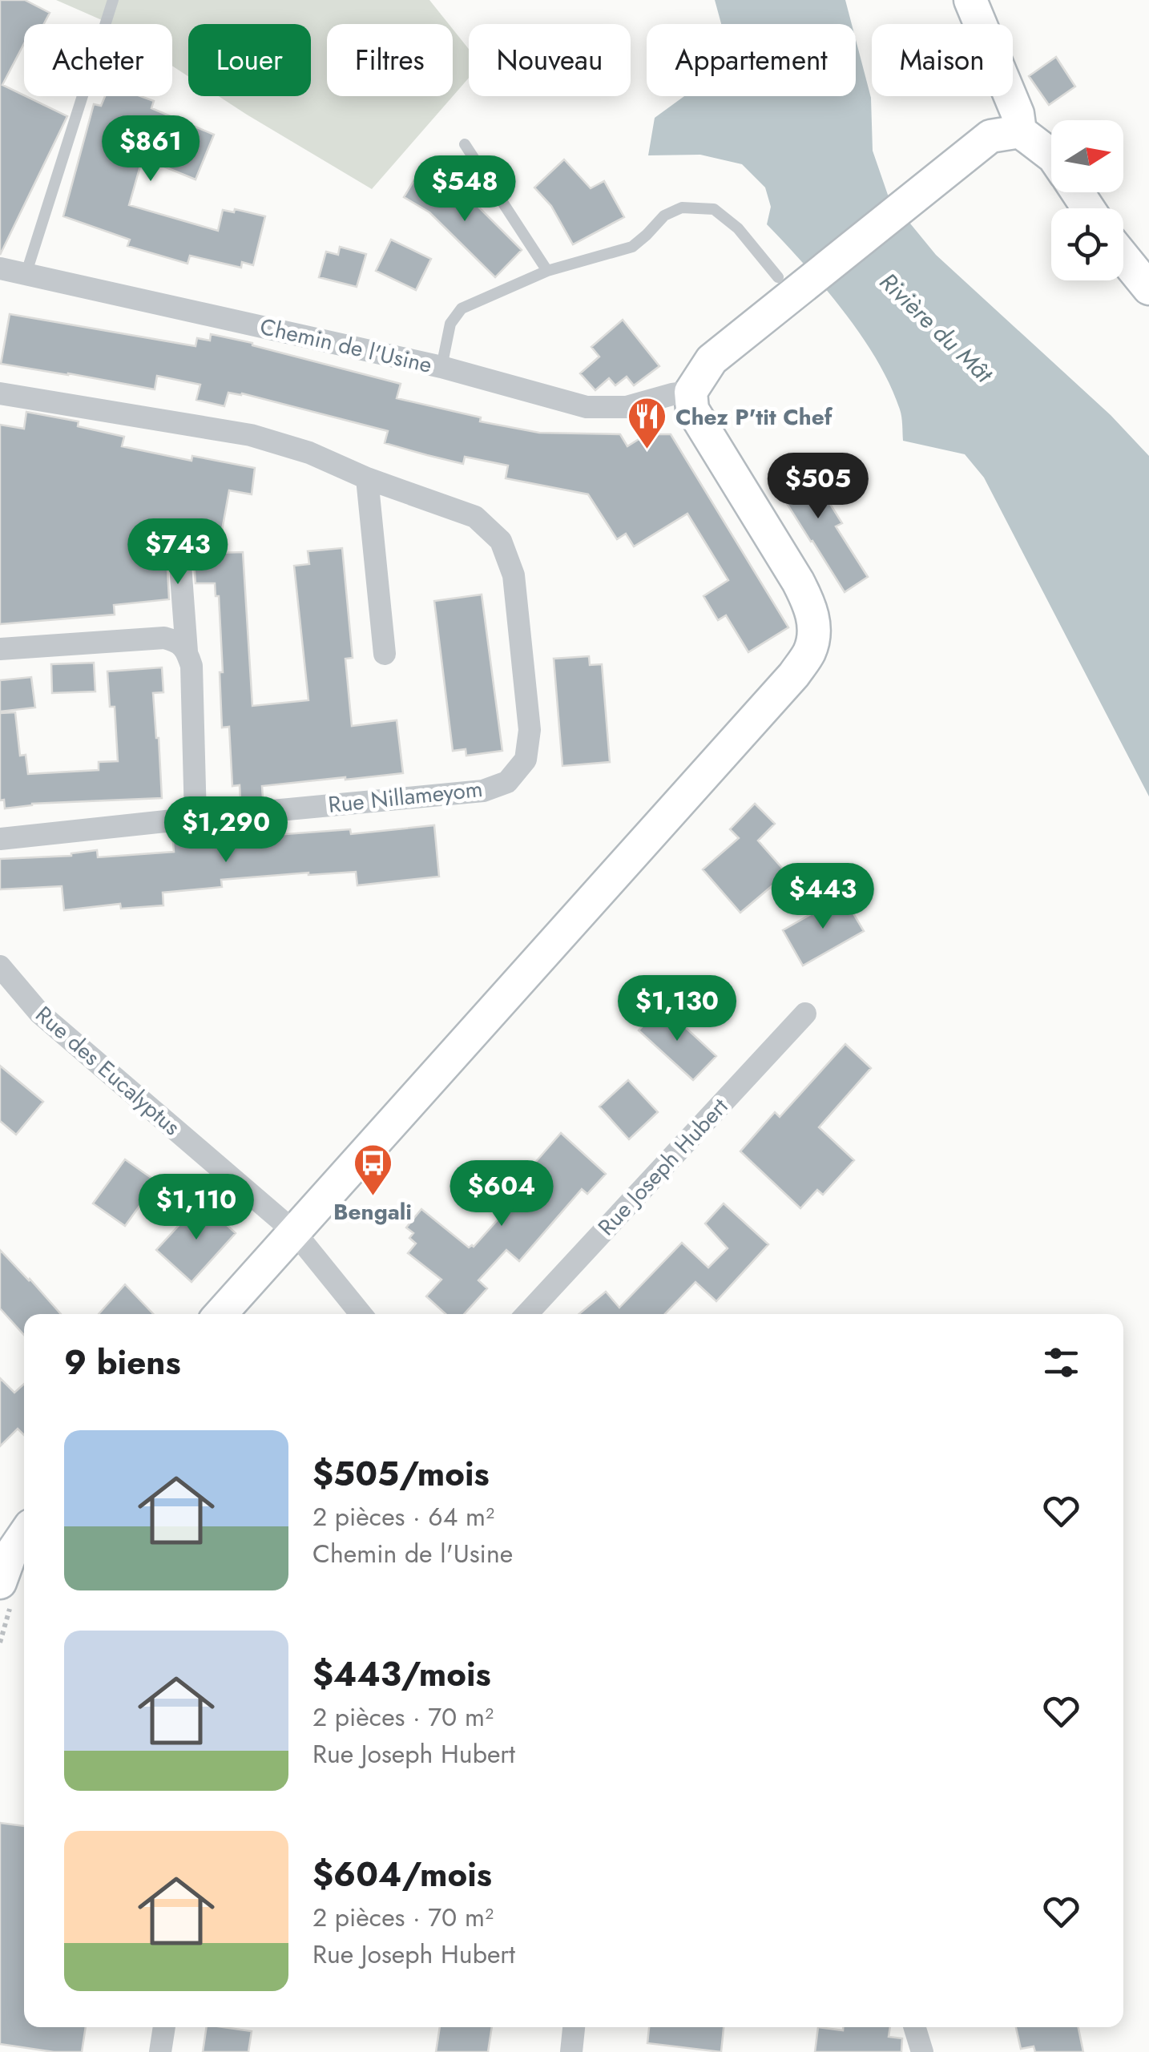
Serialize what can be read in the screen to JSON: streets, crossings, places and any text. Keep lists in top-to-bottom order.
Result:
{
  "streets": {
    "street": [
      "Chemin de l'Usine",
      "Rue Nillameyom",
      "Rue des Eucalyptus",
      "Rue Joseph Hubert"
    ]
  },
  "water": ["Rivière du Mât"],
  "places": {
    "restaurant": ["Chez P'tit Chef"],
    "bus stop": ["Bengali"]
  },
  "north": "right",
  "page": {
    "chip": [
      "Acheter",
      "Louer",
      "Filtres",
      "Nouveau",
      "Appartement",
      "Maison"
    ],
    "price": [
      "$861",
      "$548",
      "$505",
      "$743",
      "$1,290",
      "$443",
      "$1,130",
      "$604",
      "$1,110"
    ],
    "heading": "9 biens",
    "list": [
      {
        "name": "$505/mois",
        "note": "2 pièces · 64 m² · Chemin de l'Usine"
      },
      {
        "name": "$443/mois",
        "note": "2 pièces · 70 m² · Rue Joseph Hubert"
      },
      {
        "name": "$604/mois",
        "note": "2 pièces · 70 m² · Rue Joseph Hubert"
      }
    ]
  }
}
